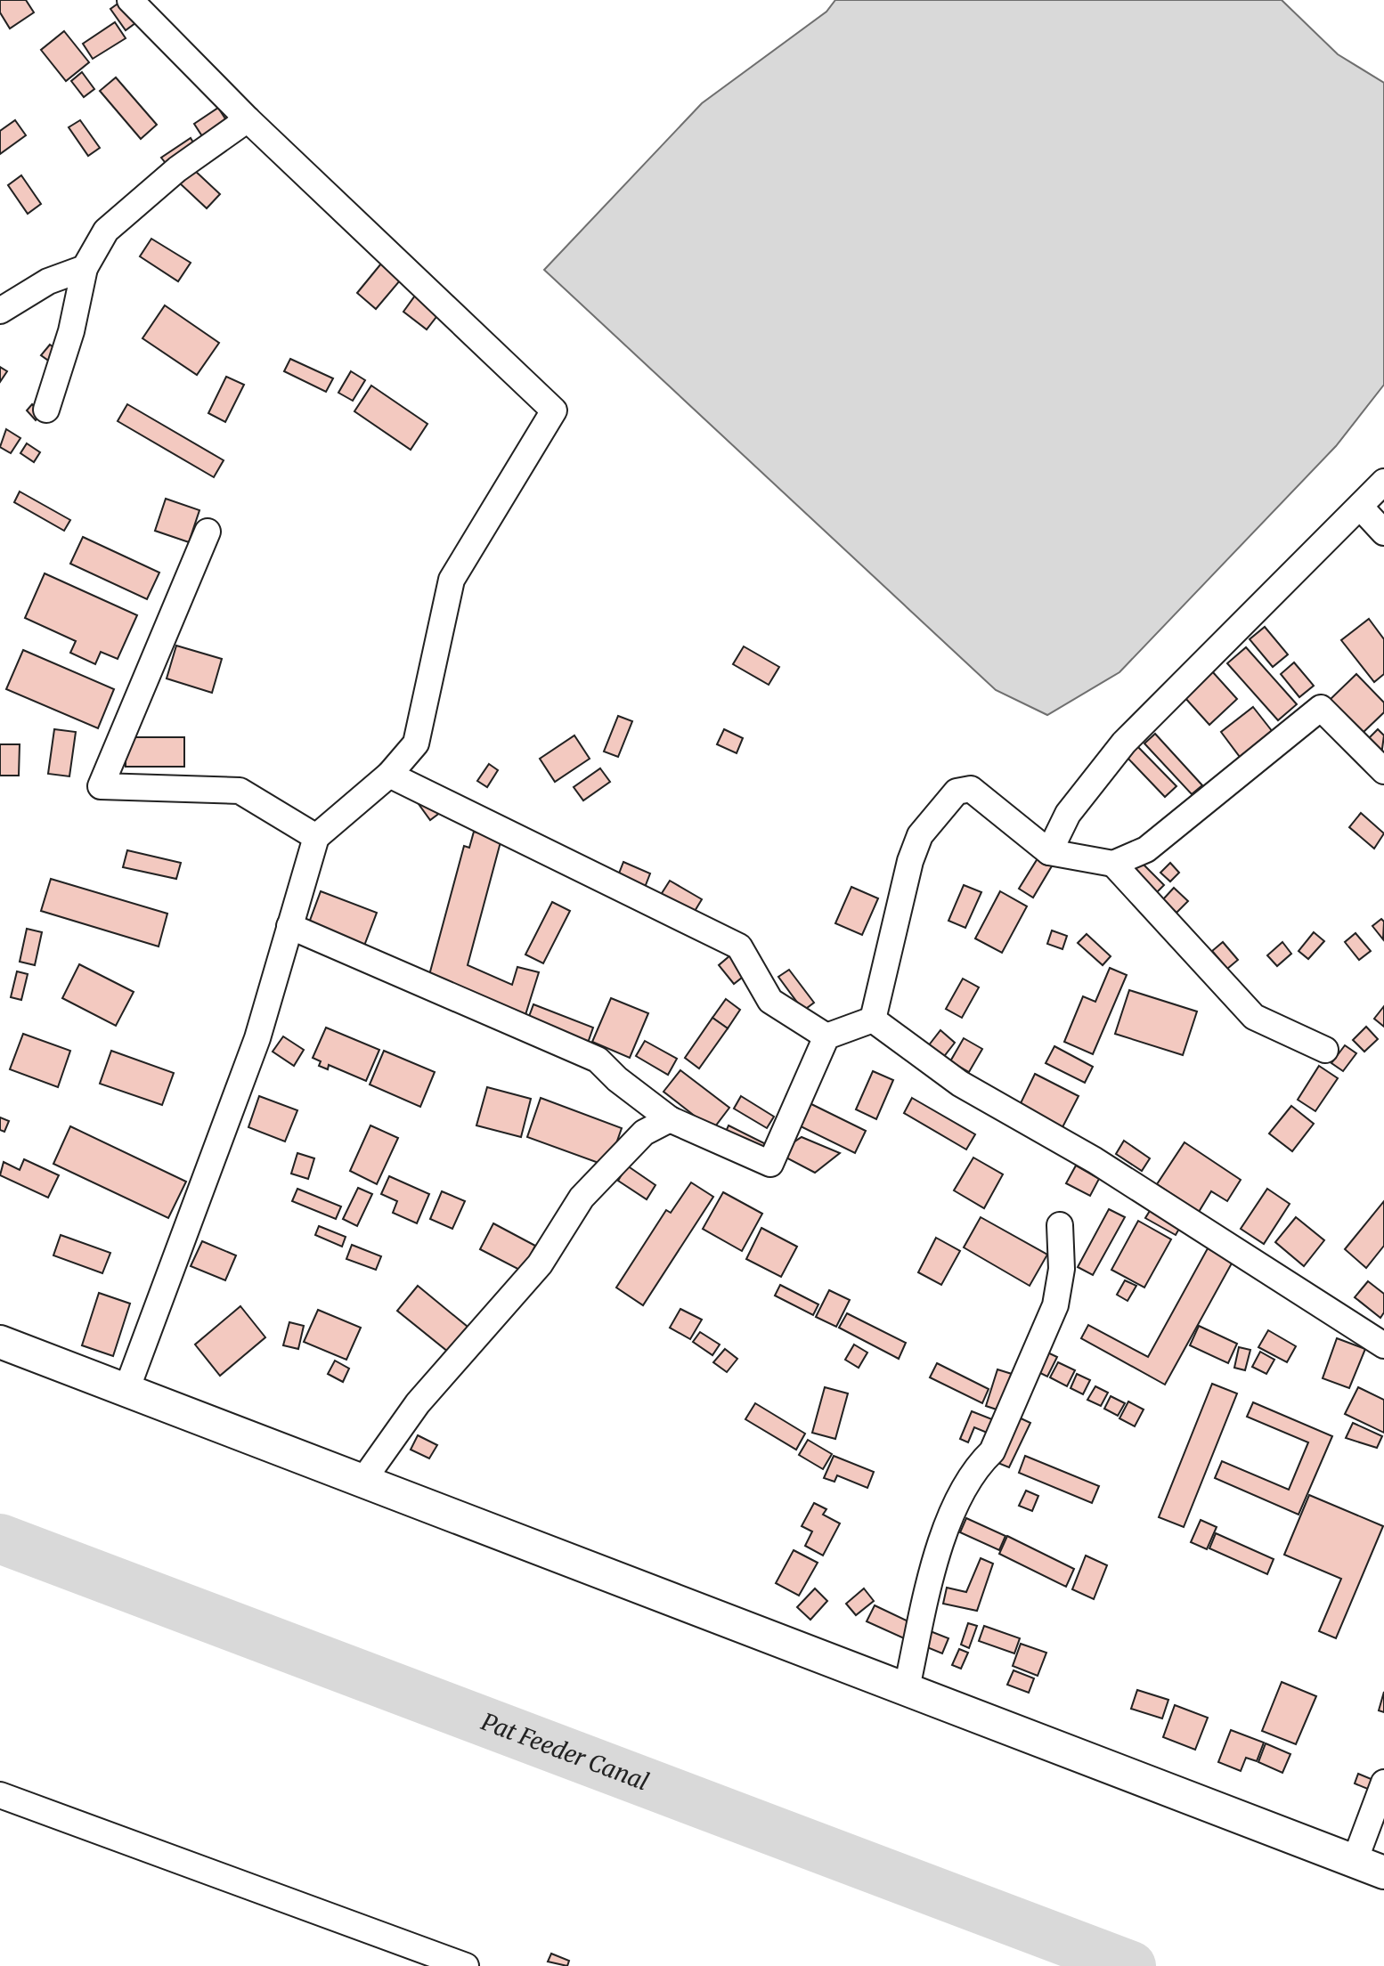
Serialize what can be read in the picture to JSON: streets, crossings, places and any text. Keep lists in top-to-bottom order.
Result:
{
  "water": ["Pat Feeder Canal"]
}
